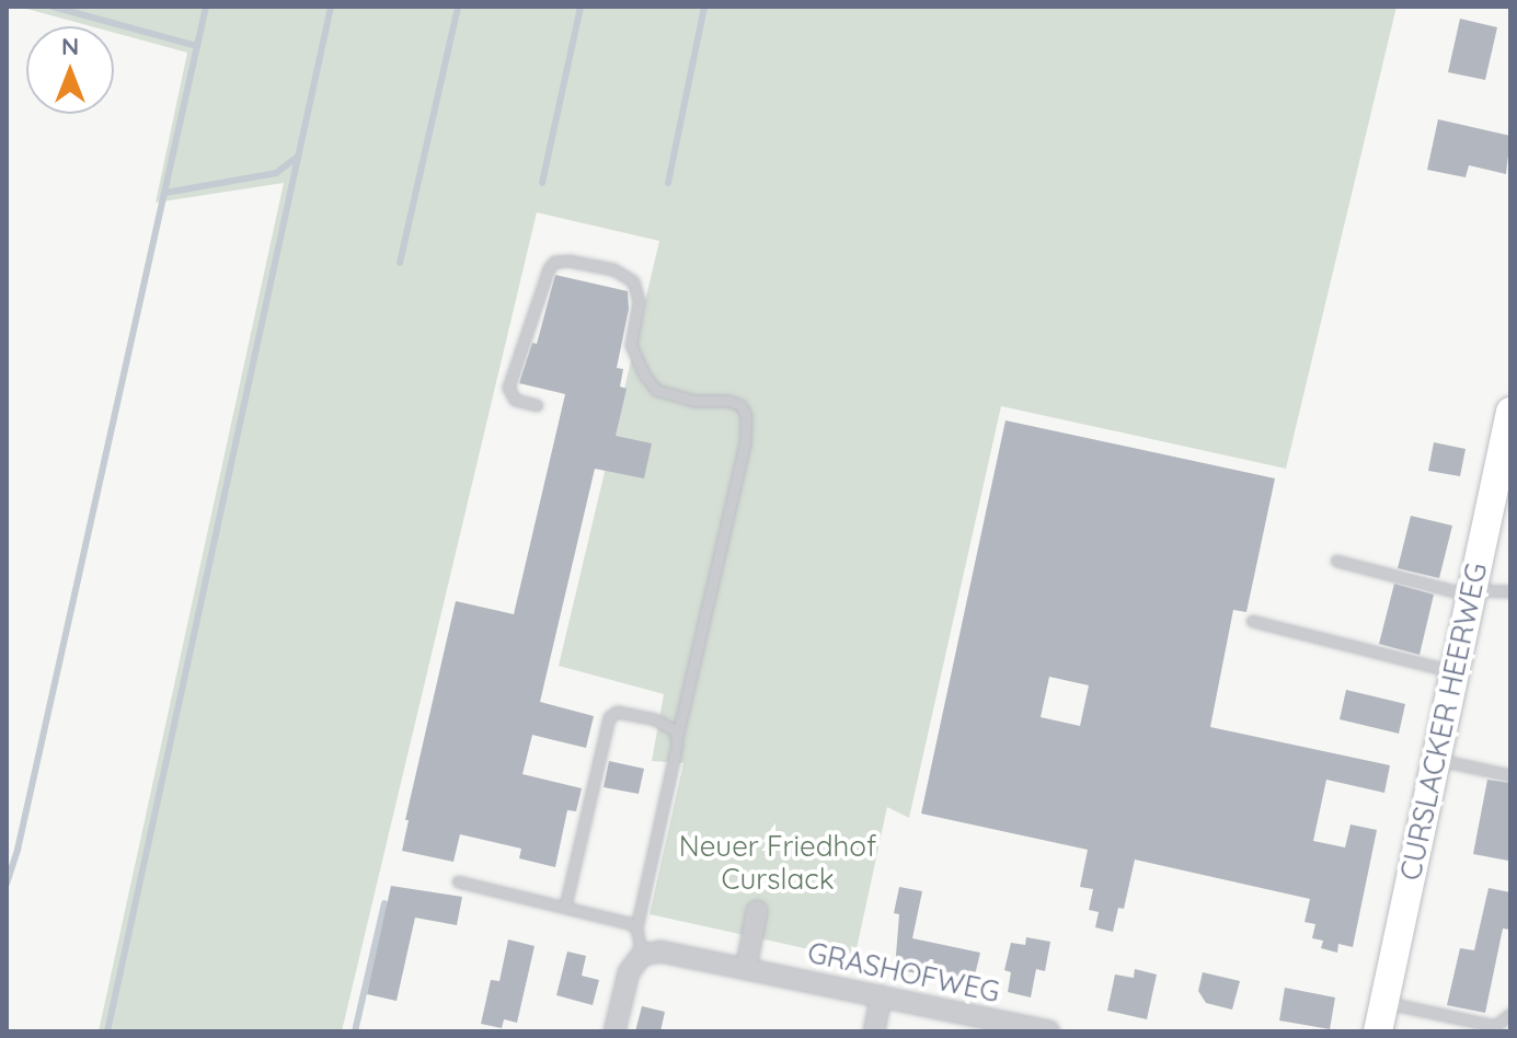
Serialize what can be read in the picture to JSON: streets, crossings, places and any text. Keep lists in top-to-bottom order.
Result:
{
  "streets": {
    "main road": ["CURSLACKER HEERWEG"],
    "street": ["GRASHOFWEG"]
  },
  "parks": ["Neuer Friedhof Curslack"],
  "north": "top"
}
